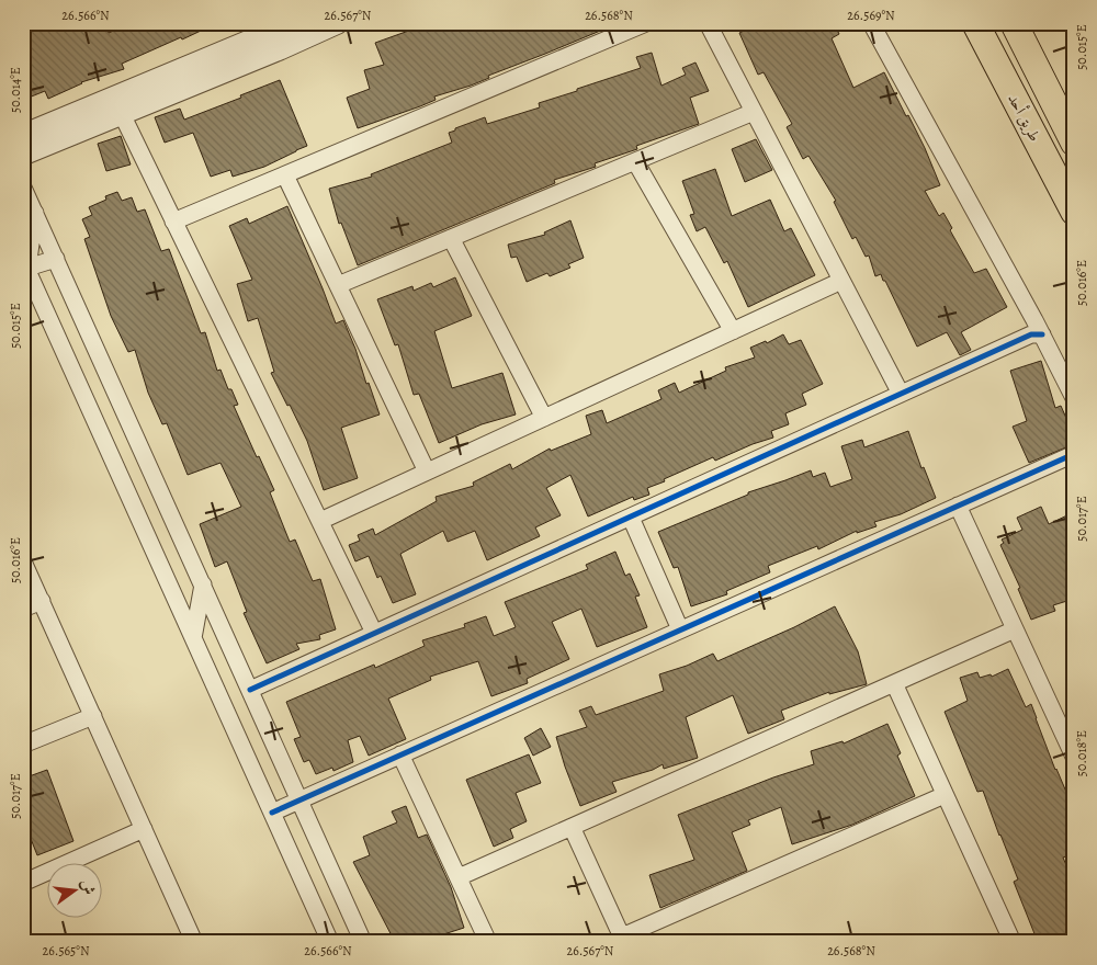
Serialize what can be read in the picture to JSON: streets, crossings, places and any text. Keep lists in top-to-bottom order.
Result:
{
  "streets": {
    "main road": ["طريق أحد"]
  },
  "north": "right",
  "coordinates": [
    "26.566°N",
    "26.567°N",
    "26.568°N",
    "26.569°N",
    "50.015°E",
    "50.014°E",
    "50.016°E",
    "50.017°E",
    "50.018°E",
    "26.565°N"
  ]
}
